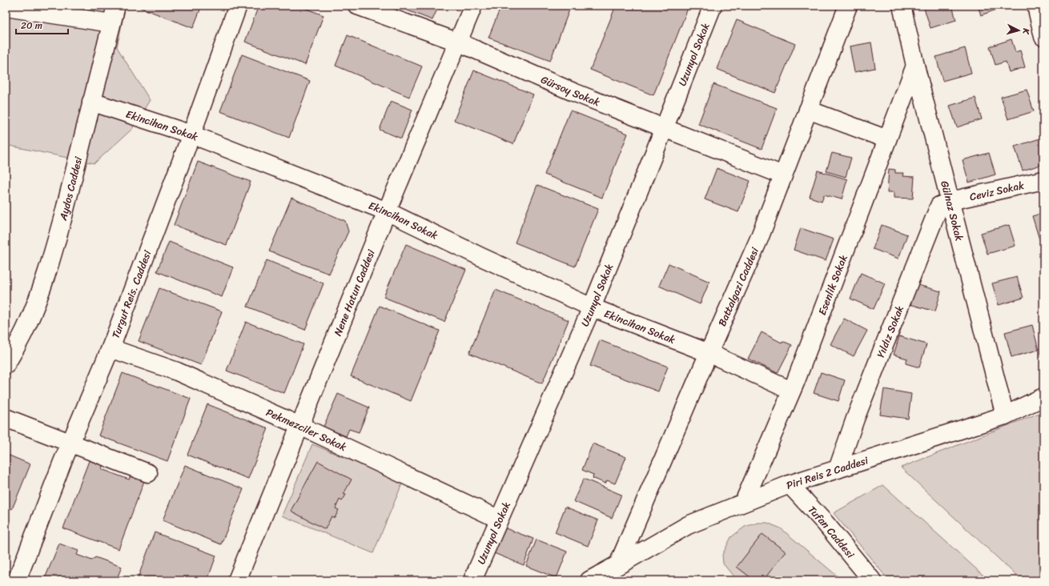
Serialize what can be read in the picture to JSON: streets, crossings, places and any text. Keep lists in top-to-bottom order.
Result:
{
  "streets": {
    "street": [
      "Uzunyol Sokak",
      "Gürsoy Sokak",
      "Ekincihan Sokak",
      "Aydos Caddesi",
      "Ceviz Sokak",
      "Gülnaz Sokak",
      "Esenlik Sokak",
      "Battalgazi Caddesi",
      "Nene Hatun Caddesi",
      "Turgut Reis. Caddesi",
      "Yıldız Sokak",
      "Pekmezciler Sokak",
      "Piri Reis 2 Caddesi",
      "Tufan Caddesi"
    ]
  },
  "crossings": [
    ["Uzunyol Sokak", "Gürsoy Sokak"],
    ["Uzunyol Sokak", "Ekincihan Sokak"],
    ["Uzunyol Sokak", "Pekmezciler Sokak"],
    ["Gürsoy Sokak", "Battalgazi Caddesi"],
    ["Gürsoy Sokak", "Nene Hatun Caddesi"],
    ["Ekincihan Sokak", "Aydos Caddesi"],
    ["Ekincihan Sokak", "Esenlik Sokak"],
    ["Ekincihan Sokak", "Battalgazi Caddesi"],
    ["Ekincihan Sokak", "Nene Hatun Caddesi"],
    ["Ekincihan Sokak", "Turgut Reis. Caddesi"],
    ["Ceviz Sokak", "Gülnaz Sokak"],
    ["Ceviz Sokak", "Yıldız Sokak"],
    ["Gülnaz Sokak", "Esenlik Sokak"],
    ["Gülnaz Sokak", "Yıldız Sokak"],
    ["Gülnaz Sokak", "Piri Reis 2 Caddesi"],
    ["Esenlik Sokak", "Piri Reis 2 Caddesi"],
    ["Battalgazi Caddesi", "Piri Reis 2 Caddesi"],
    ["Nene Hatun Caddesi", "Pekmezciler Sokak"],
    ["Turgut Reis. Caddesi", "Pekmezciler Sokak"],
    ["Yıldız Sokak", "Piri Reis 2 Caddesi"],
    ["Piri Reis 2 Caddesi", "Tufan Caddesi"]
  ],
  "scale_bar": "20 m",
  "north": "right"
}
